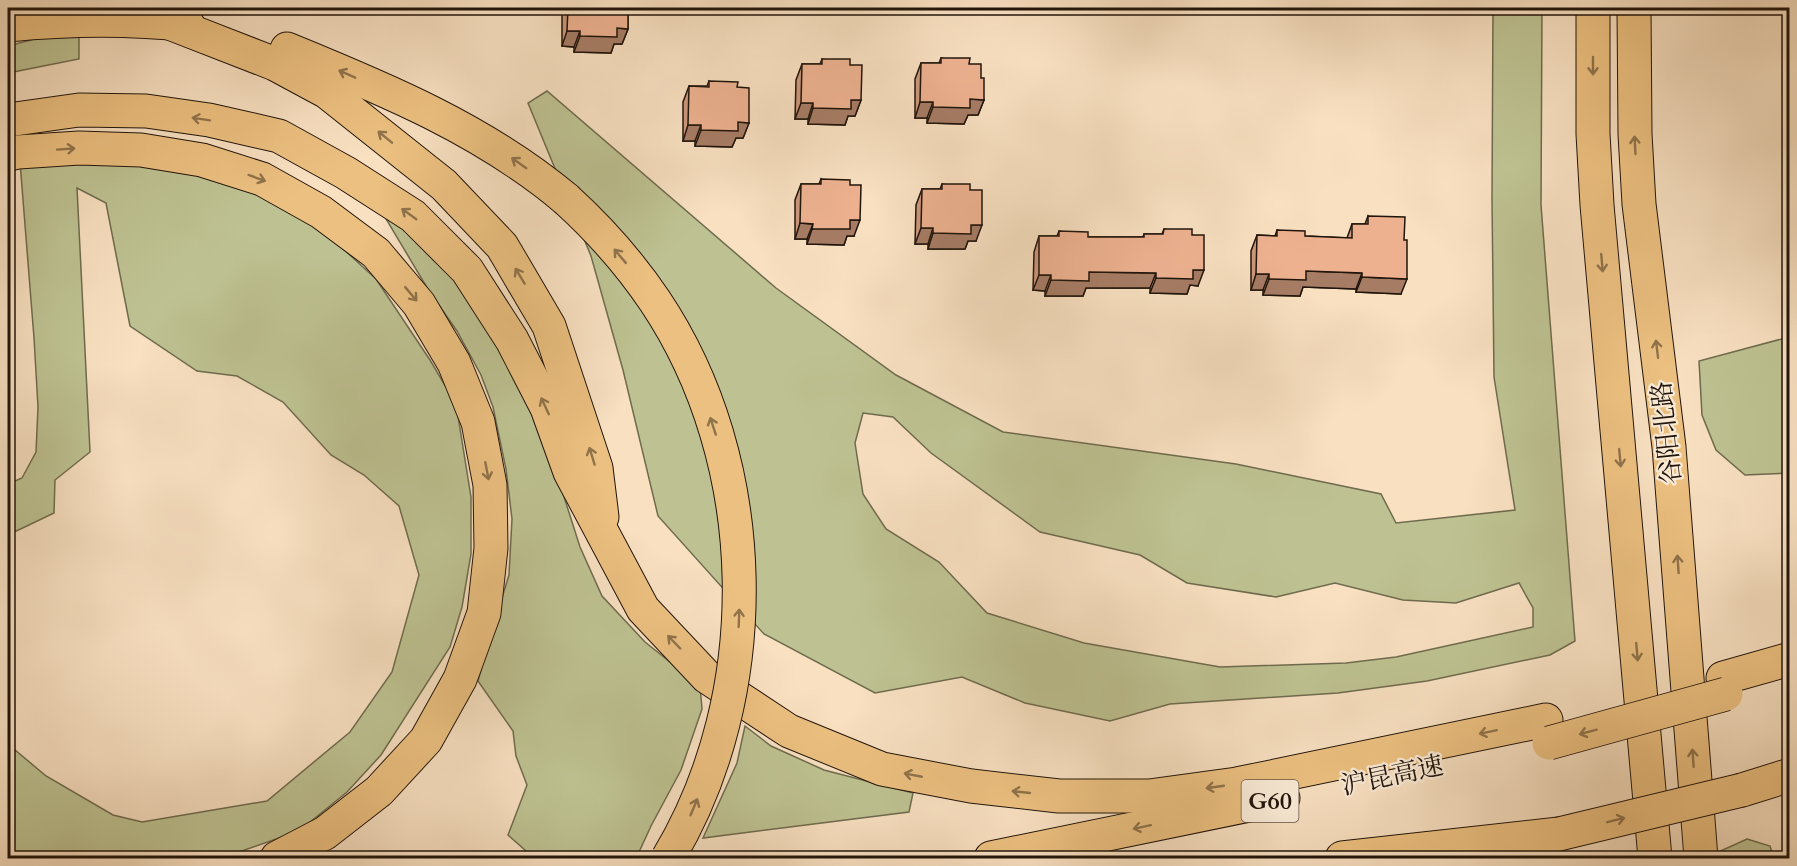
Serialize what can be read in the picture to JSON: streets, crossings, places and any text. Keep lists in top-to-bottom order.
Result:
{
  "streets": {
    "main road": ["谷阳北路", "沪昆高速", "G60"]
  }
}
